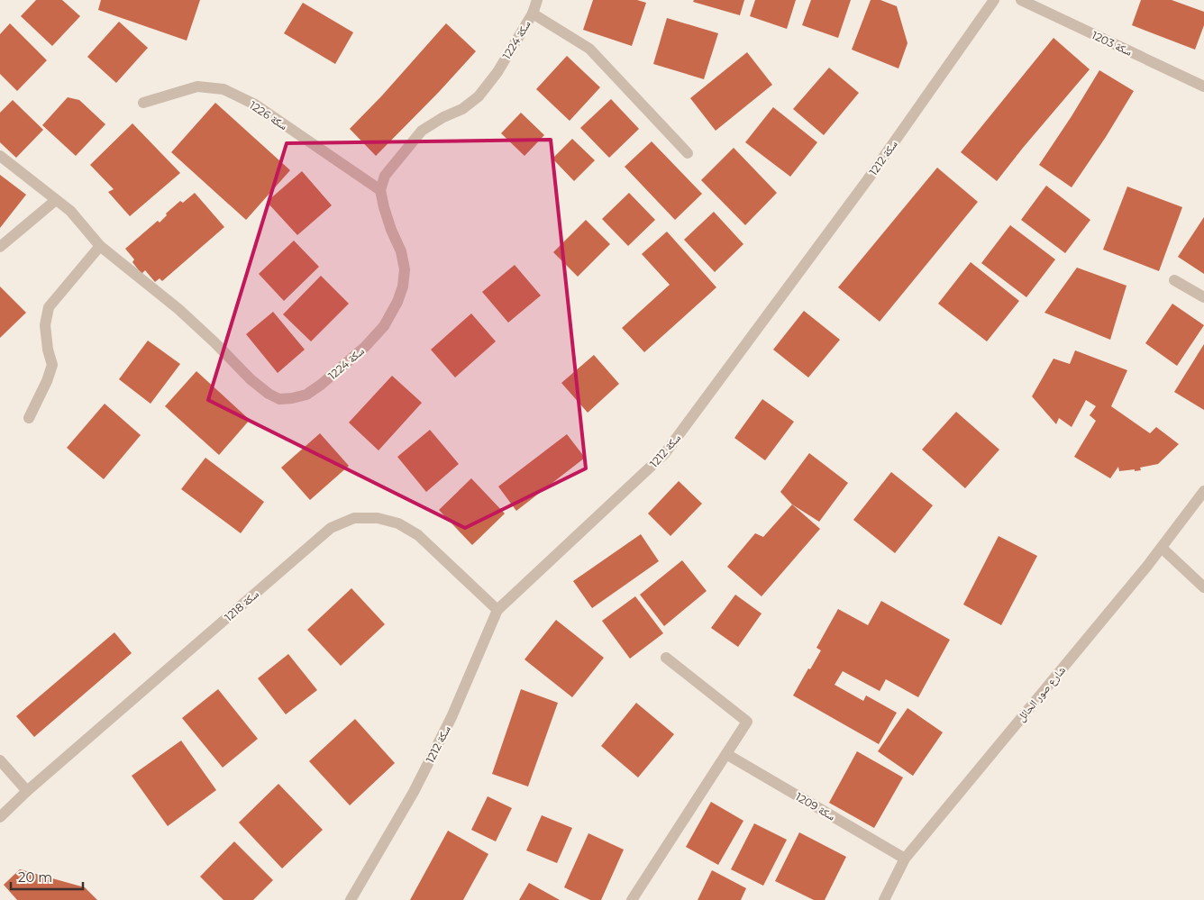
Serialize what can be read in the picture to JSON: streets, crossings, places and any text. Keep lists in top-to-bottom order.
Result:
{
  "streets": {
    "street": [
      "سكة 1224",
      "سكة 1203",
      "سكة 1226",
      "سكة 1212",
      "سكة 1218",
      "شارع صور الحائل",
      "سكة 1209"
    ]
  },
  "crossings": [
    ["سكة 1224", "سكة 1226"],
    ["سكة 1212", "سكة 1218"],
    ["شارع صور الحائل", "سكة 1209"]
  ],
  "scale_bar": "20 m"
}
